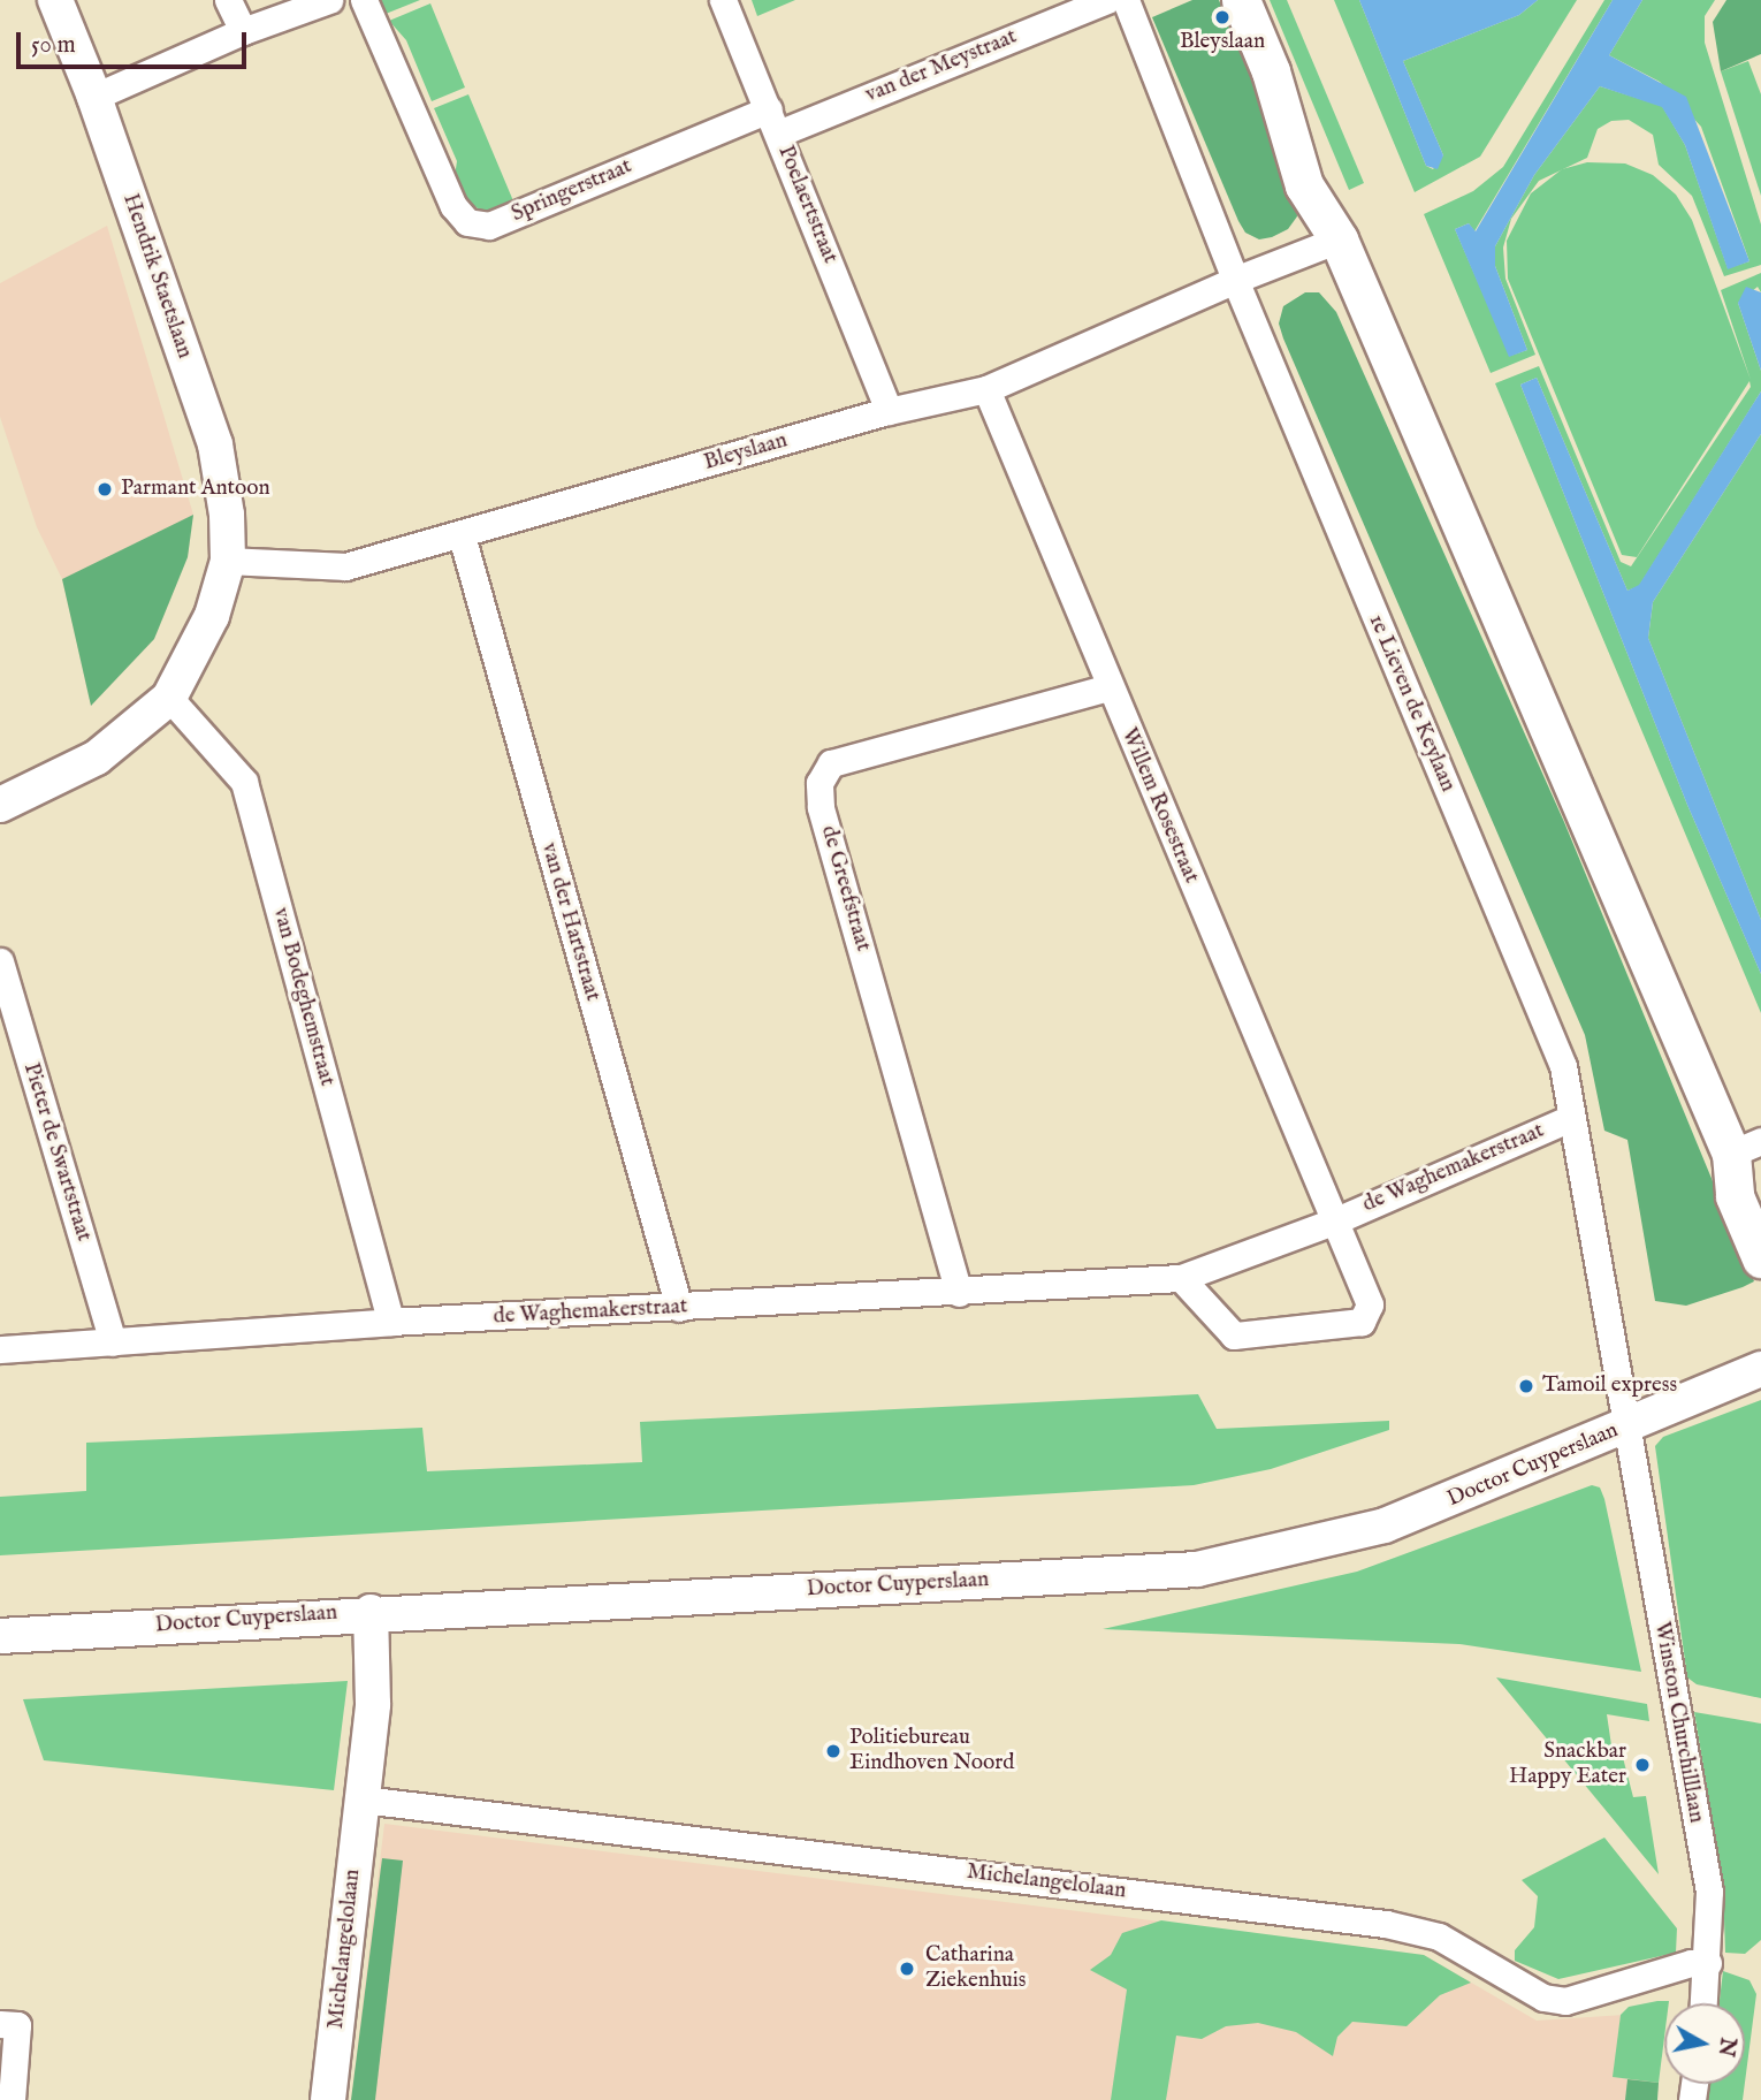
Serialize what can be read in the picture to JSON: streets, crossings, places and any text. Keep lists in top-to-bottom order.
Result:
{
  "streets": {
    "street": [
      "van der Meystraat",
      "Springerstraat",
      "Poelaertstraat",
      "Hendrik Staetslaan",
      "Bleyslaan",
      "1e Lieven de Keylaan",
      "Willem Rosestraat",
      "de Greefstraat",
      "van der Hartstraat",
      "van Bodeghemstraat",
      "Pieter de Swartstraat",
      "de Waghemakerstraat",
      "Doctor Cuyperslaan",
      "Winston Churchilllaan",
      "Michelangelolaan"
    ]
  },
  "crossings": [
    ["van der Meystraat", "Springerstraat"],
    ["van der Meystraat", "Poelaertstraat"],
    ["Springerstraat", "Poelaertstraat"],
    ["Poelaertstraat", "Bleyslaan"],
    ["Hendrik Staetslaan", "Bleyslaan"],
    ["Hendrik Staetslaan", "van Bodeghemstraat"],
    ["Bleyslaan", "1e Lieven de Keylaan"],
    ["Bleyslaan", "Willem Rosestraat"],
    ["Bleyslaan", "van der Hartstraat"],
    ["1e Lieven de Keylaan", "de Waghemakerstraat"],
    ["1e Lieven de Keylaan", "Doctor Cuyperslaan"],
    ["1e Lieven de Keylaan", "Winston Churchilllaan"],
    ["Willem Rosestraat", "de Greefstraat"],
    ["Willem Rosestraat", "de Waghemakerstraat"],
    ["de Greefstraat", "de Waghemakerstraat"],
    ["van der Hartstraat", "de Waghemakerstraat"],
    ["van Bodeghemstraat", "de Waghemakerstraat"],
    ["Pieter de Swartstraat", "de Waghemakerstraat"],
    ["Doctor Cuyperslaan", "Winston Churchilllaan"],
    ["Doctor Cuyperslaan", "Michelangelolaan"],
    ["Winston Churchilllaan", "Michelangelolaan"]
  ],
  "places": [
    "Bleyslaan",
    "Parmant Antoon",
    "Tamoil express",
    "Politiebureau Eindhoven Noord",
    "Snackbar Happy Eater",
    "Catharina Ziekenhuis"
  ],
  "scale_bar": "50 m",
  "north": "right"
}
